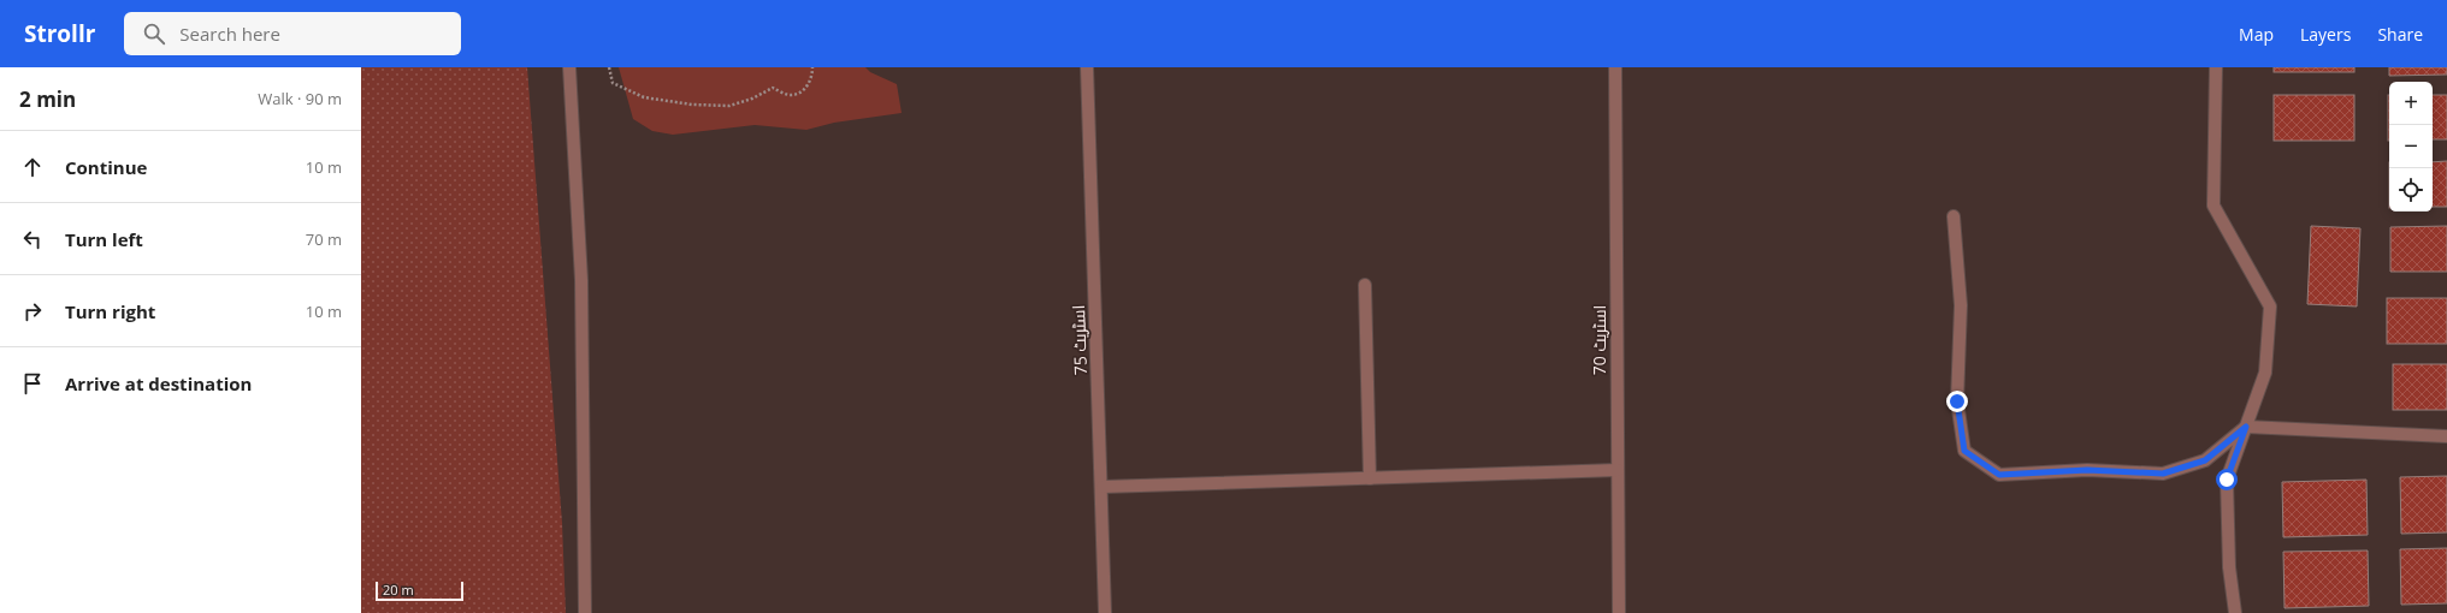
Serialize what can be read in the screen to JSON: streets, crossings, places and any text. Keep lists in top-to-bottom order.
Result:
{
  "streets": {
    "street": ["اسٹریٹ 75", "اسٹریٹ 70"]
  },
  "scale_bar": "20 m",
  "page": {
    "header": "Strollr",
    "search": "Search here",
    "nav": ["Map", "Layers", "Share"],
    "heading": ["2 min", "Walk · 90 m"],
    "map_buttons": ["+", "−"],
    "list": [
      ["Continue", "10 m"],
      ["Turn left", "70 m"],
      ["Turn right", "10 m"],
      "Arrive at destination"
    ],
    "scale": "20 m"
  }
}
